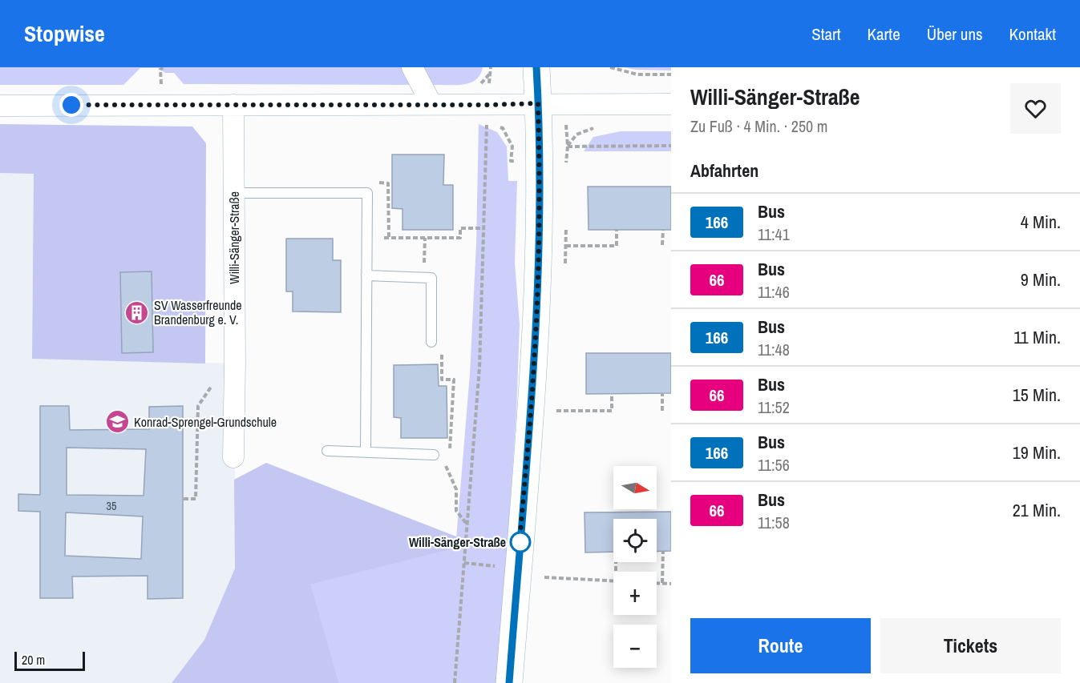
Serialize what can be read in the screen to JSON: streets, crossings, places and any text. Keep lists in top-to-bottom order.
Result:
{
  "streets": {
    "street": ["Willi-Sänger-Straße"]
  },
  "places": {
    "building": ["SV Wasserfreunde Brandenburg e. V."],
    "school or university": ["Konrad-Sprengel-Grundschule"],
    "other": ["Willi-Sänger-Straße"]
  },
  "lines": ["bus line 166"],
  "house_numbers": ["35"],
  "scale_bar": "20 m",
  "north": "right",
  "page": {
    "header": "Stopwise",
    "nav": [
      "Start",
      "Karte",
      "Über uns",
      "Kontakt"
    ],
    "heading": [
      ["Willi-Sänger-Straße", "Zu Fuß · 4 Min. · 250 m"],
      "Abfahrten"
    ],
    "list": [
      {
        "mark": "166",
        "name": "Bus",
        "note": "11:41",
        "value": "4 Min."
      },
      {
        "mark": "66",
        "name": "Bus",
        "note": "11:46",
        "value": "9 Min."
      },
      {
        "mark": "166",
        "name": "Bus",
        "note": "11:48",
        "value": "11 Min."
      },
      {
        "mark": "66",
        "name": "Bus",
        "note": "11:52",
        "value": "15 Min."
      },
      {
        "mark": "166",
        "name": "Bus",
        "note": "11:56",
        "value": "19 Min."
      },
      {
        "mark": "66",
        "name": "Bus",
        "note": "11:58",
        "value": "21 Min."
      }
    ],
    "map_buttons": ["+", "−"],
    "buttons": ["Route", "Tickets"],
    "scale": "20 m"
  }
}
